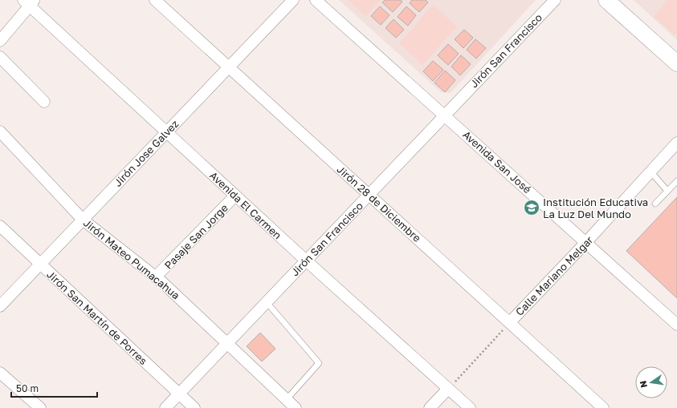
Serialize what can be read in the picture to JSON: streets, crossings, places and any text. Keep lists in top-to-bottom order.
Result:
{
  "streets": {
    "street": [
      "Jirón San Francisco",
      "Jirón Jose Galvez",
      "Avenida San José",
      "Jirón 28 de Diciembre",
      "Avenida El Carmen",
      "Pasaje San Jorge",
      "Jirón Mateo Pumacahua",
      "Calle Mariano Melgar",
      "Jirón San Martín de Porres"
    ]
  },
  "crossings": [
    ["Jirón San Francisco", "Avenida San José"],
    ["Jirón San Francisco", "Jirón 28 de Diciembre"],
    ["Jirón San Francisco", "Avenida El Carmen"],
    ["Jirón San Francisco", "Jirón Mateo Pumacahua"],
    ["Jirón San Francisco", "Jirón San Martín de Porres"],
    ["Jirón Jose Galvez", "Jirón 28 de Diciembre"],
    ["Jirón Jose Galvez", "Avenida El Carmen"],
    ["Jirón Jose Galvez", "Jirón Mateo Pumacahua"],
    ["Jirón Jose Galvez", "Jirón San Martín de Porres"],
    ["Avenida San José", "Calle Mariano Melgar"],
    ["Jirón 28 de Diciembre", "Calle Mariano Melgar"],
    ["Avenida El Carmen", "Pasaje San Jorge"],
    ["Avenida El Carmen", "Calle Mariano Melgar"],
    ["Pasaje San Jorge", "Jirón Mateo Pumacahua"]
  ],
  "places": {
    "school or university": ["Institución Educativa La Luz Del Mundo"]
  },
  "scale_bar": "50 m",
  "north": "left"
}
